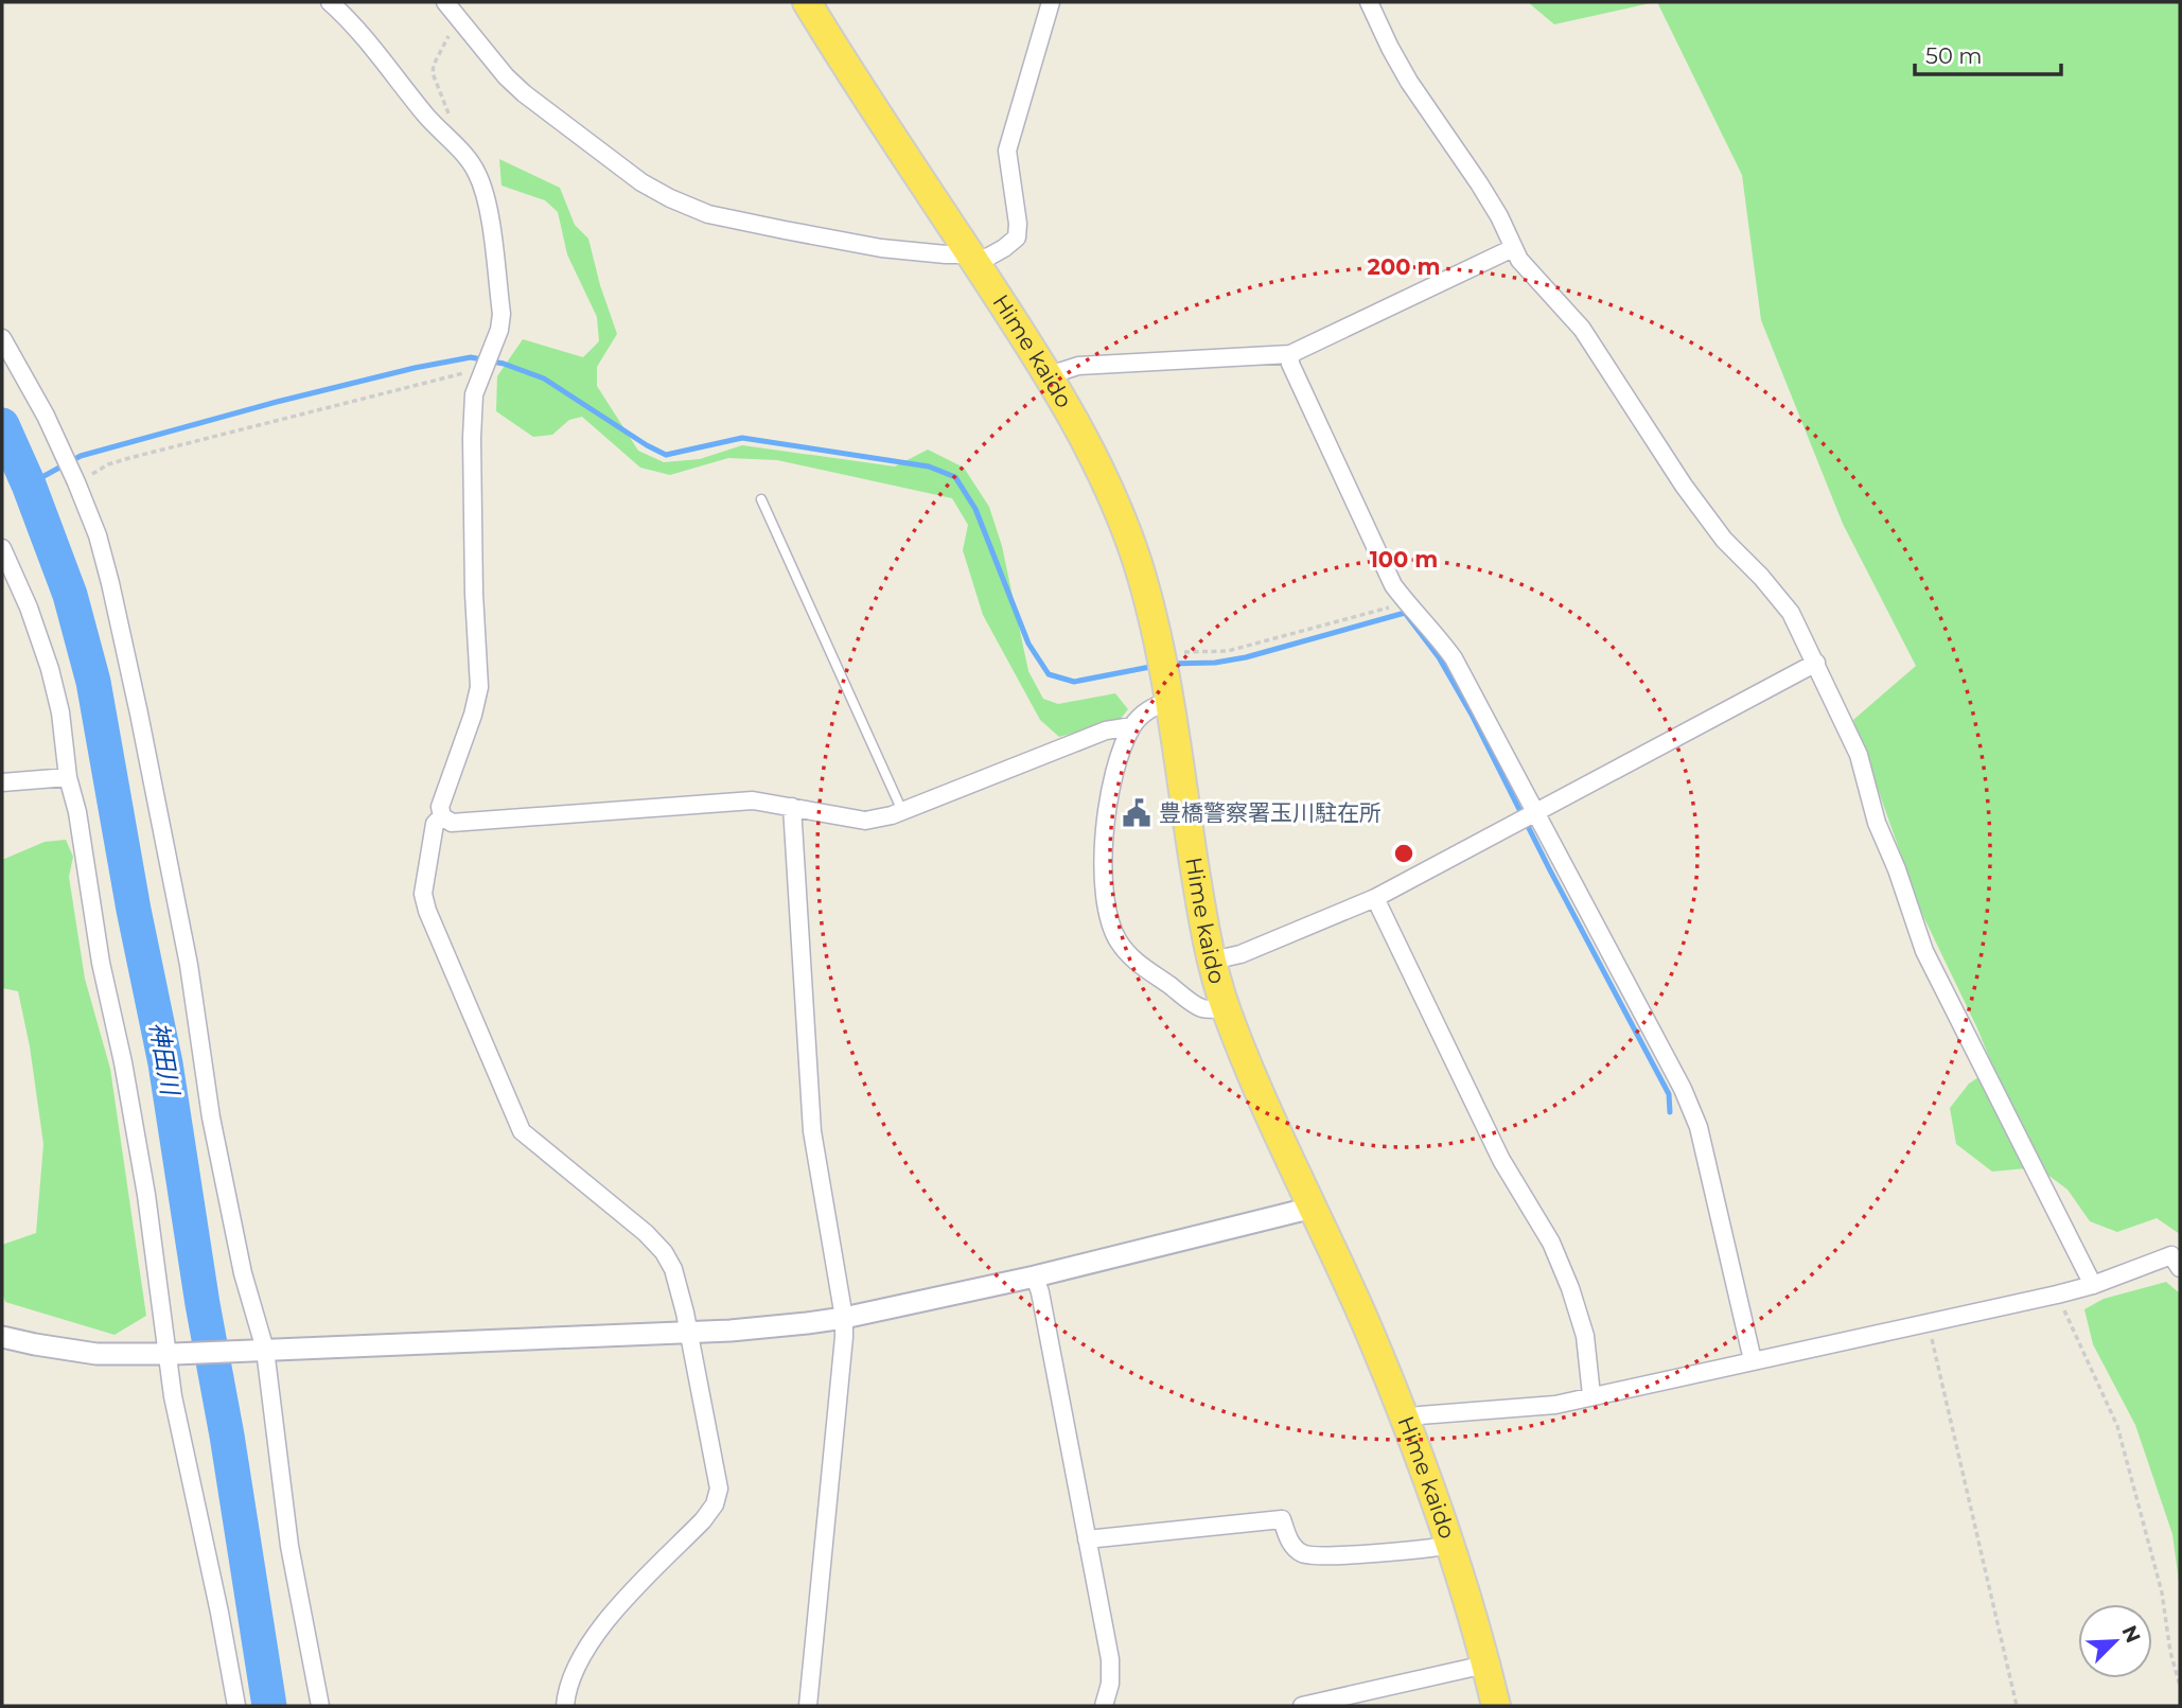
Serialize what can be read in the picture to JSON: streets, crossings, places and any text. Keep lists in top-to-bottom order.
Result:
{
  "streets": {
    "highway": ["Hime kaido"]
  },
  "water": ["神田川"],
  "places": {
    "public building": ["豊橋警察署玉川駐在所"]
  },
  "scale_bar": "50 m",
  "north": "top right",
  "rings": ["200 m", "100 m"]
}
